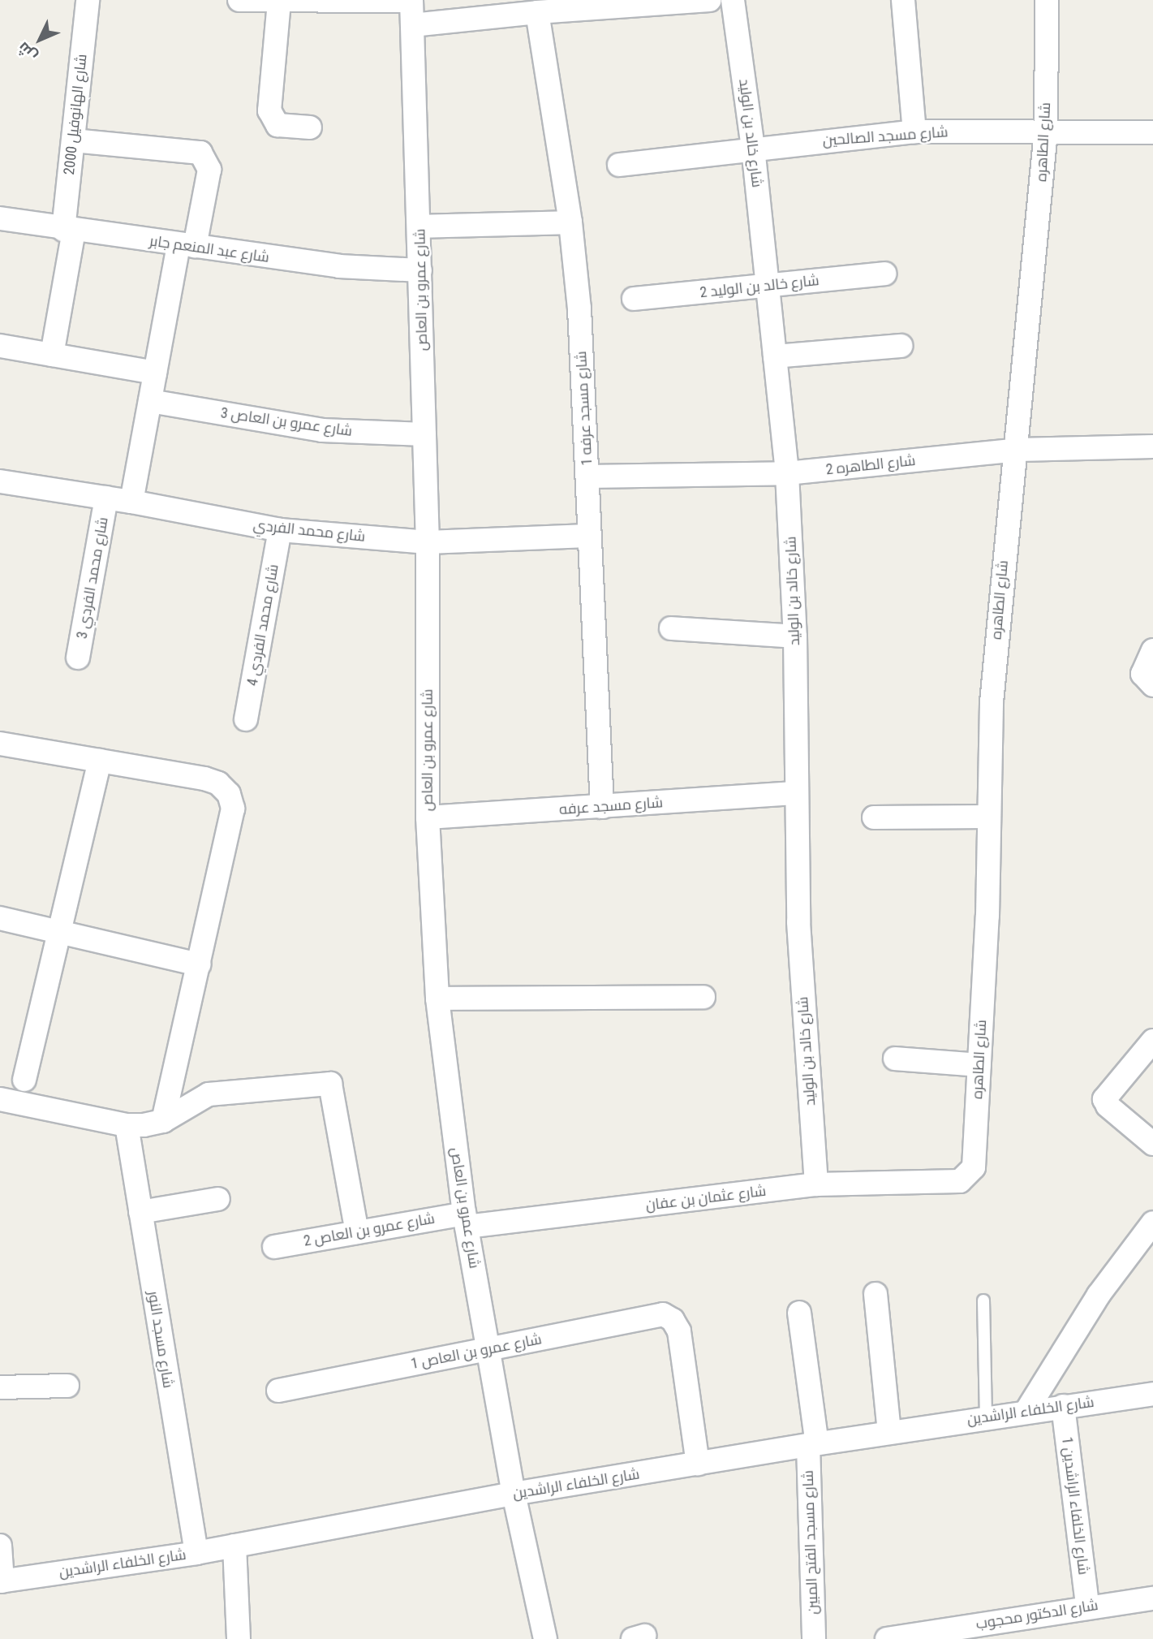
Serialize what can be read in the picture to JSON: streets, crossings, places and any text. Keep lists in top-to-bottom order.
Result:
{
  "streets": {
    "street": [
      "شارع الهانوفيل 2000",
      "شارع خالد بن الوليد",
      "شارع مسجد الصالحين",
      "شارع الطاهره",
      "شارع عبد المنعم جابر",
      "شارع خالد بن الوليد 2",
      "شارع عمرو بن العاص",
      "شارع مسجد عرفه 1",
      "شارع عمرو بن العاص 3",
      "شارع الطاهره 2",
      "شارع محمد الفردي",
      "شارع محمد الفردي 3",
      "شارع محمد الفردي 4",
      "شارع مسجد عرفه",
      "شارع عثمان بن عفان",
      "شارع عمرو بن العاص 2",
      "شارع مسجد النور",
      "شارع عمرو بن العاص 1",
      "شارع الخلفاء الراشدين",
      "شارع الخلفاء الراشدين 1",
      "شارع مسجد الفتح المبين",
      "شارع الدكتور محجوب"
    ]
  },
  "crossings": [
    ["شارع الهانوفيل 2000", "شارع عبد المنعم جابر"],
    ["شارع خالد بن الوليد", "شارع مسجد الصالحين"],
    ["شارع خالد بن الوليد", "شارع خالد بن الوليد 2"],
    ["شارع خالد بن الوليد", "شارع الطاهره 2"],
    ["شارع خالد بن الوليد", "شارع مسجد عرفه"],
    ["شارع خالد بن الوليد", "شارع عثمان بن عفان"],
    ["شارع مسجد الصالحين", "شارع الطاهره"],
    ["شارع الطاهره", "شارع الطاهره 2"],
    ["شارع الطاهره", "شارع عثمان بن عفان"],
    ["شارع عبد المنعم جابر", "شارع عمرو بن العاص"],
    ["شارع عمرو بن العاص", "شارع عمرو بن العاص 3"],
    ["شارع عمرو بن العاص", "شارع محمد الفردي"],
    ["شارع عمرو بن العاص", "شارع مسجد عرفه"],
    ["شارع عمرو بن العاص", "شارع عثمان بن عفان"],
    ["شارع عمرو بن العاص", "شارع عمرو بن العاص 2"],
    ["شارع عمرو بن العاص", "شارع عمرو بن العاص 1"],
    ["شارع عمرو بن العاص", "شارع الخلفاء الراشدين"],
    ["شارع مسجد عرفه 1", "شارع الطاهره 2"],
    ["شارع مسجد عرفه 1", "شارع محمد الفردي"],
    ["شارع مسجد عرفه 1", "شارع مسجد عرفه"],
    ["شارع محمد الفردي", "شارع محمد الفردي 3"],
    ["شارع محمد الفردي", "شارع محمد الفردي 4"],
    ["شارع عثمان بن عفان", "شارع عمرو بن العاص 2"],
    ["شارع مسجد النور", "شارع الخلفاء الراشدين"],
    ["شارع عمرو بن العاص 1", "شارع الخلفاء الراشدين"],
    ["شارع الخلفاء الراشدين", "شارع الخلفاء الراشدين 1"],
    ["شارع الخلفاء الراشدين", "شارع مسجد الفتح المبين"],
    ["شارع الخلفاء الراشدين 1", "شارع الدكتور محجوب"]
  ],
  "north": "bottom left"
}
